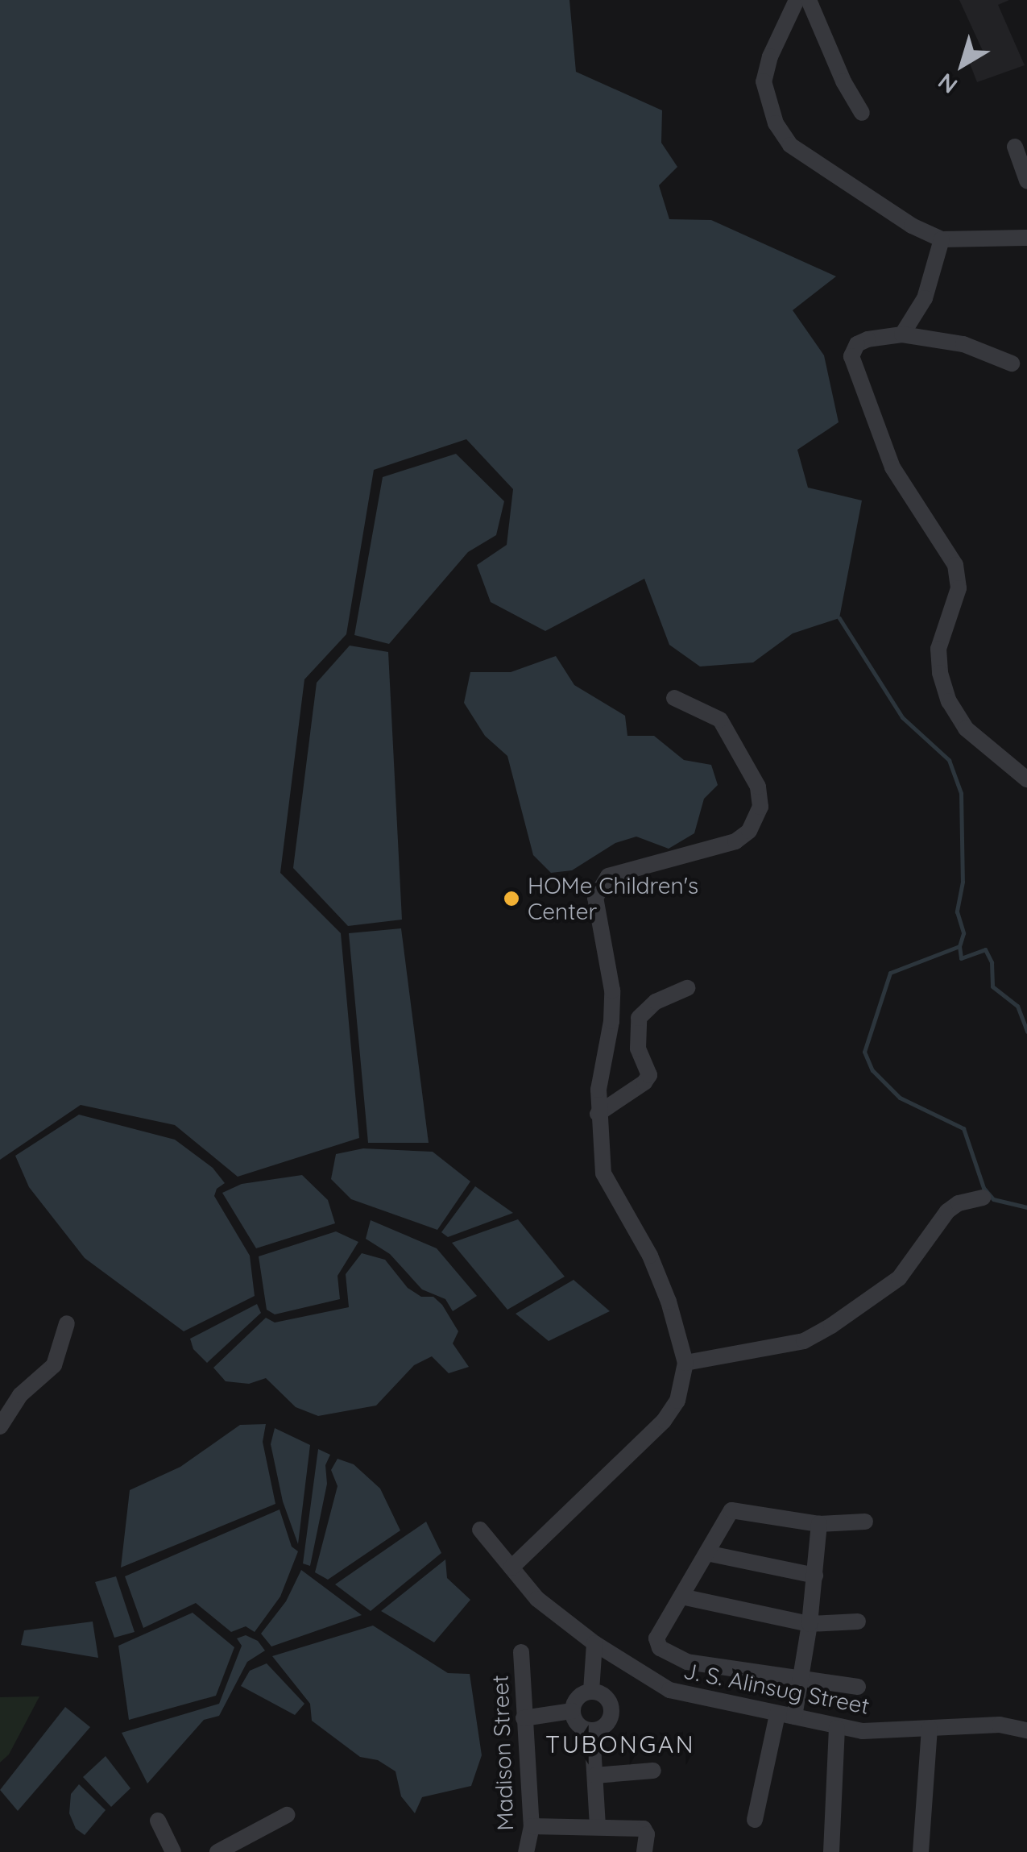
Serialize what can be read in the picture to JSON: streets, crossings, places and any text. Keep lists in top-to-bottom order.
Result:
{
  "streets": {
    "street": ["J. S. Alinsug Street", "Madison Street"]
  },
  "districts": ["TUBONGAN"],
  "places": ["HOMe Children's Center"],
  "north": "bottom left"
}
